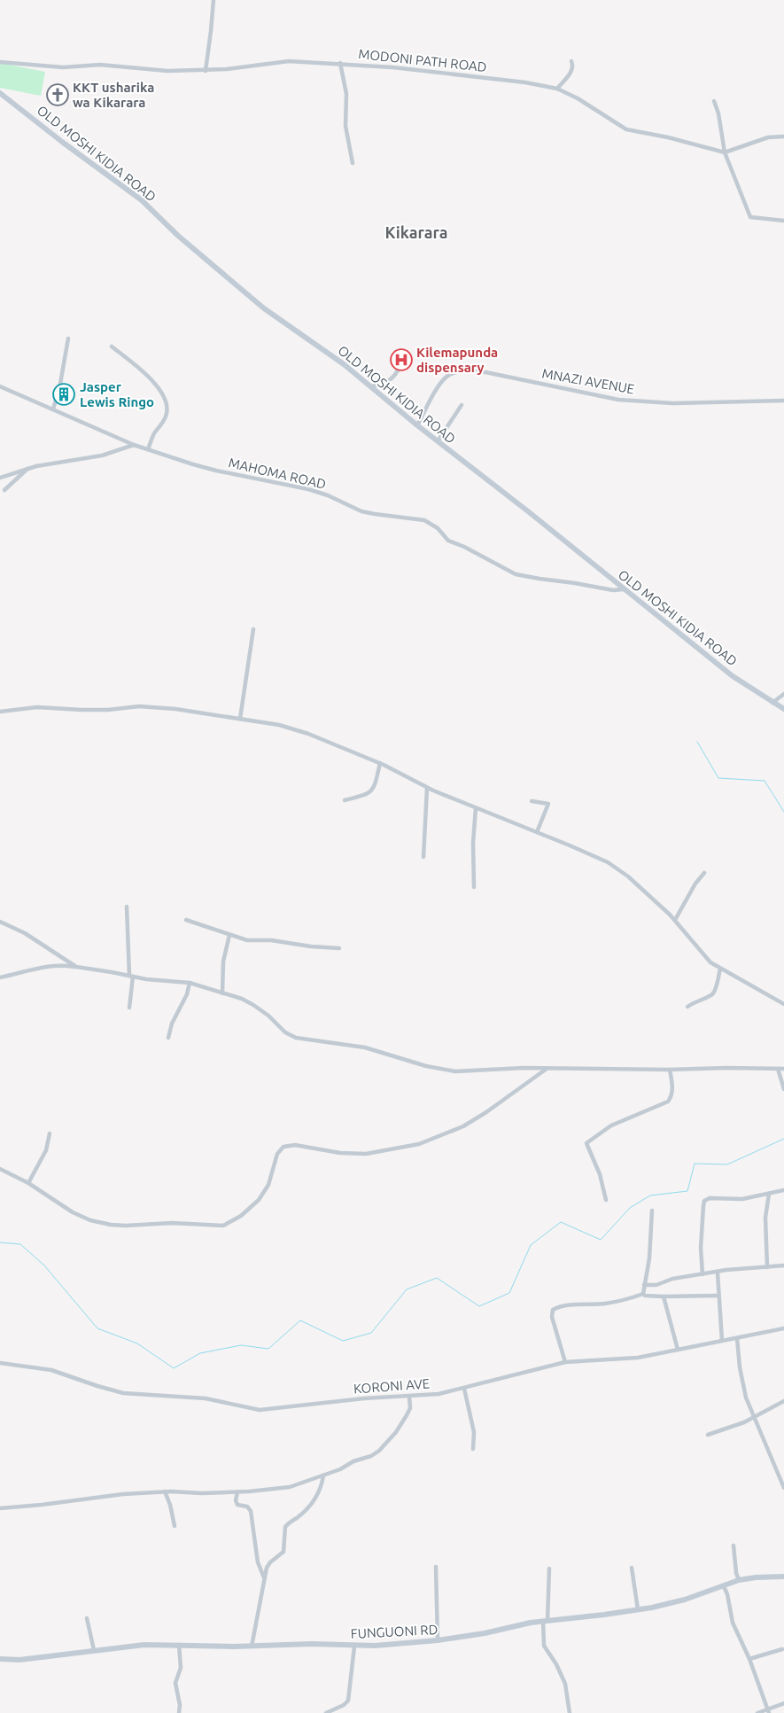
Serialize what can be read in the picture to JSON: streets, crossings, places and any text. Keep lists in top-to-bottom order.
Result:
{
  "streets": {
    "street": [
      "MODONI PATH ROAD",
      "OLD MOSHI KIDIA ROAD",
      "MNAZI AVENUE",
      "MAHOMA ROAD",
      "KORONI AVE",
      "FUNGUONI RD"
    ]
  },
  "crossings": [
    ["OLD MOSHI KIDIA ROAD", "MNAZI AVENUE"],
    ["OLD MOSHI KIDIA ROAD", "MAHOMA ROAD"]
  ],
  "districts": ["Kikarara"],
  "places": {
    "church": ["KKT usharika wa Kikarara"],
    "hospital": ["Kilemapunda dispensary"],
    "building": ["Jasper Lewis Ringo"]
  }
}
